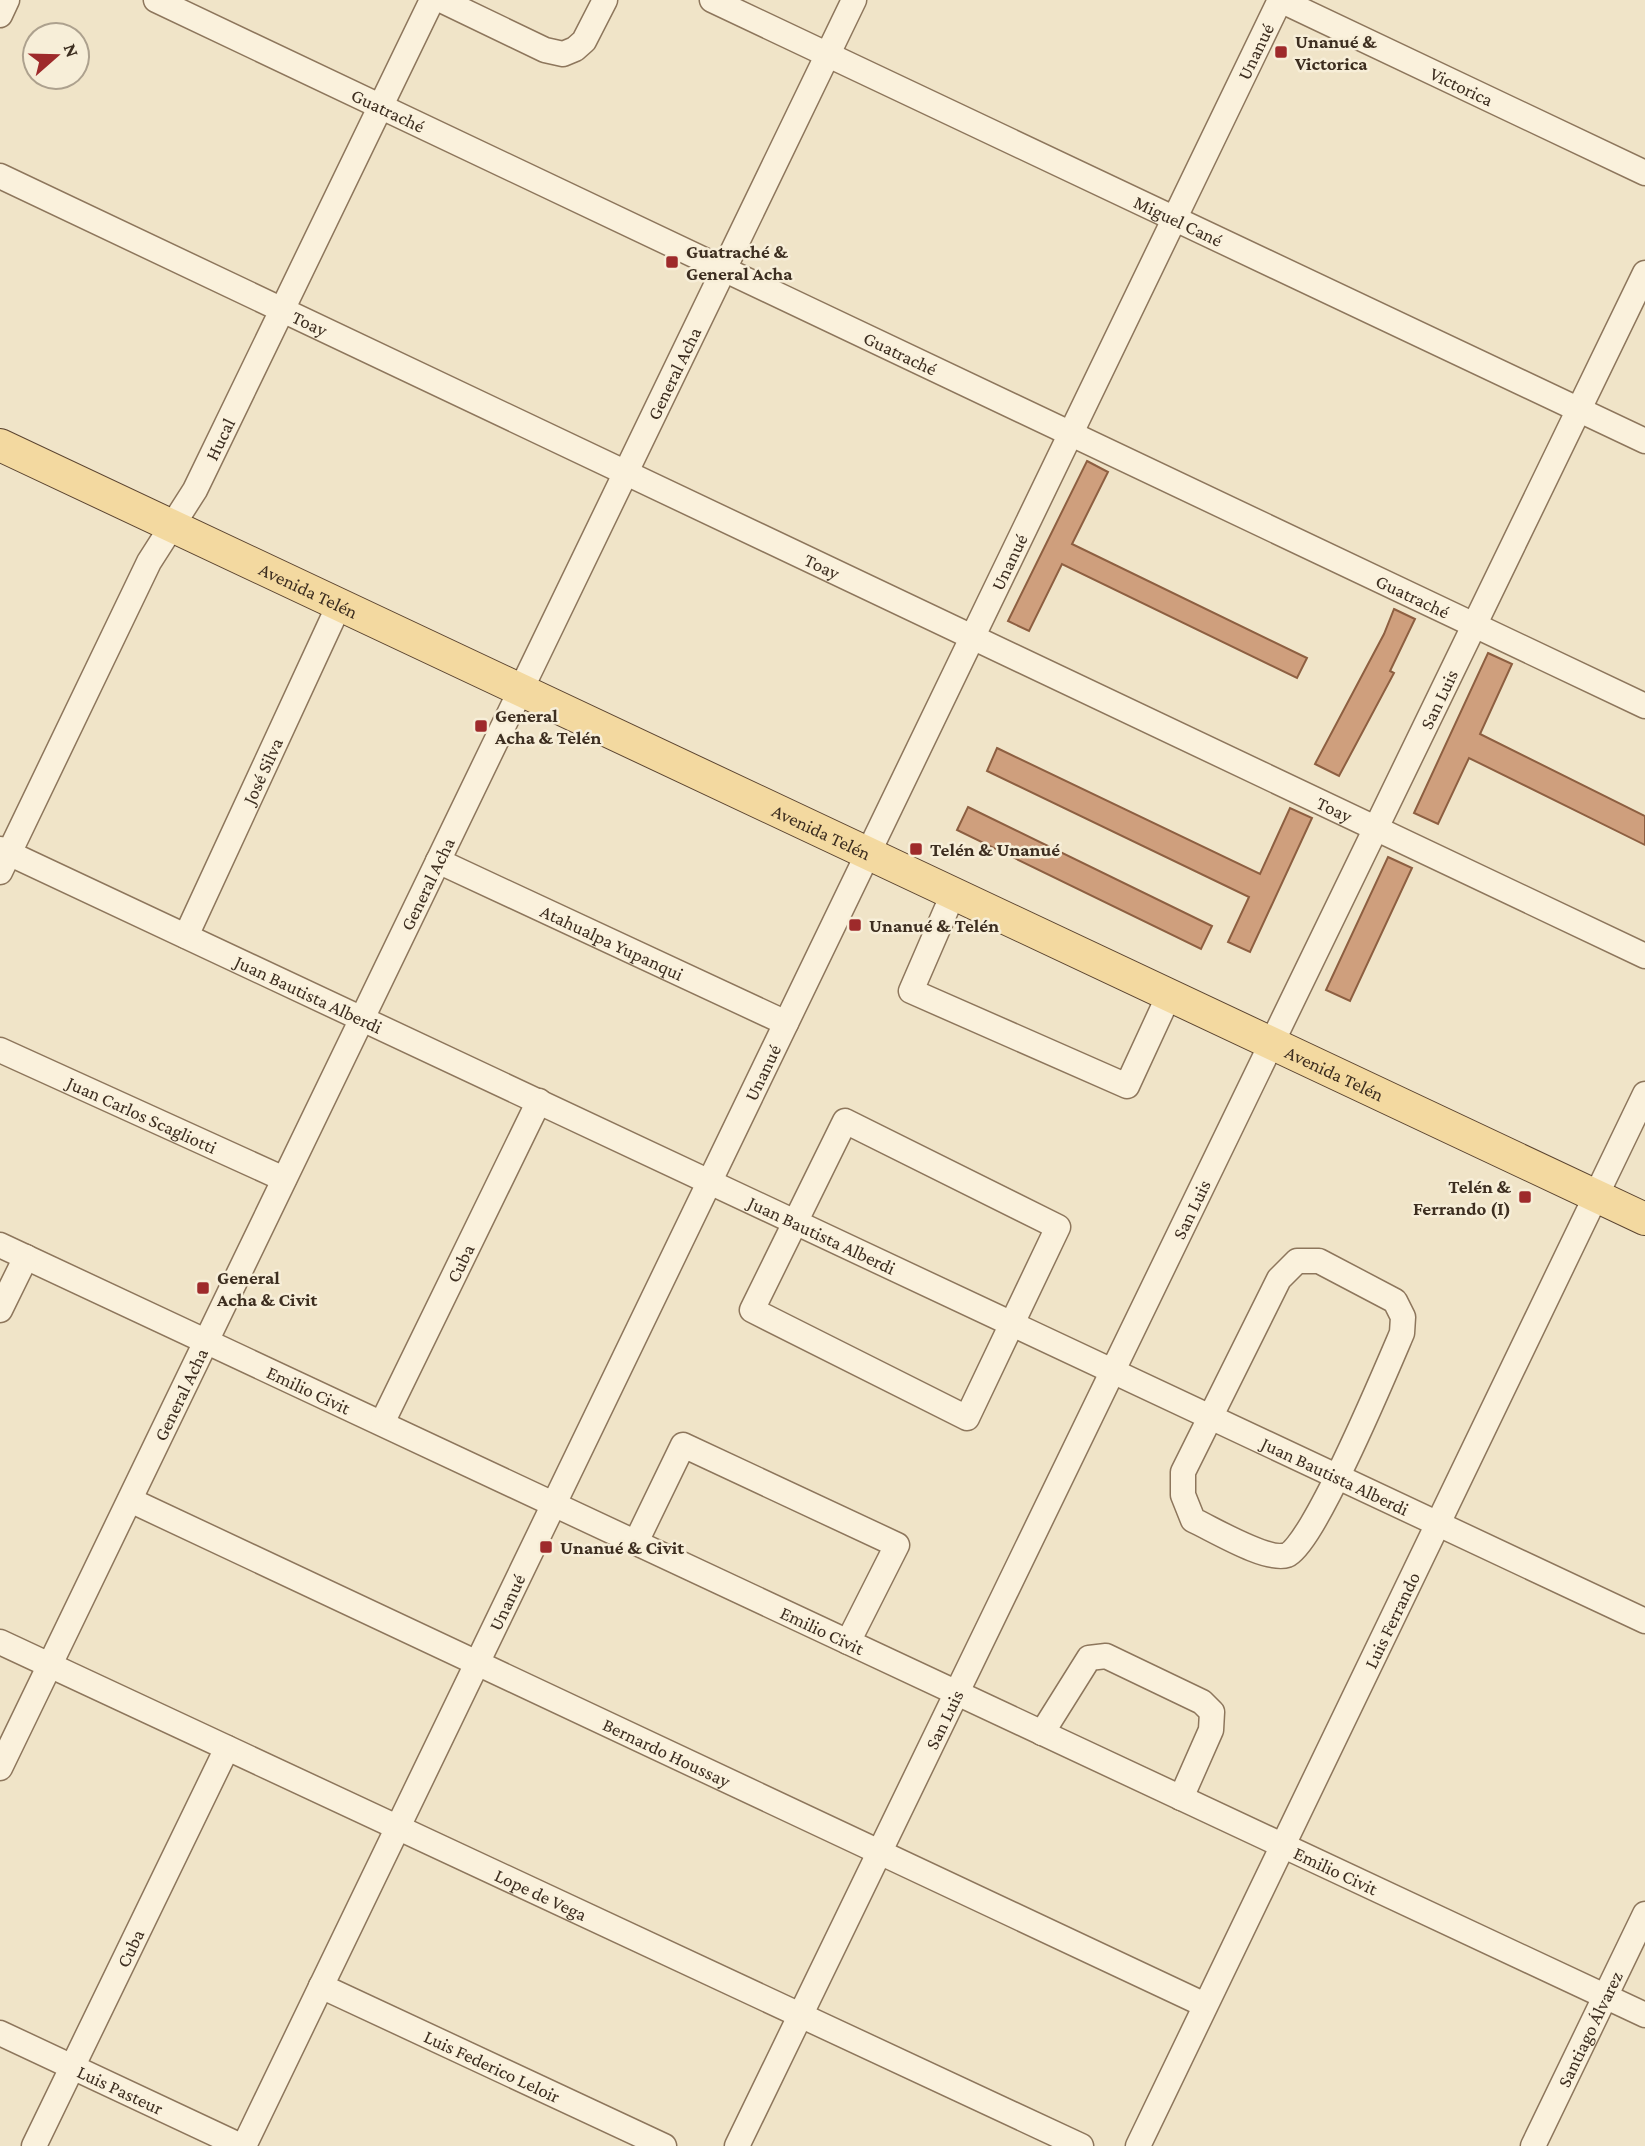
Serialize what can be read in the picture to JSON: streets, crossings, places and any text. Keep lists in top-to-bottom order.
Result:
{
  "streets": {
    "main road": ["Avenida Telén"],
    "street": [
      "Unanué",
      "Victorica",
      "Guatraché",
      "Miguel Cané",
      "Toay",
      "General Acha",
      "Hucal",
      "San Luis",
      "José Silva",
      "Atahualpa Yupanqui",
      "Juan Bautista Alberdi",
      "Juan Carlos Scagliotti",
      "Cuba",
      "Emilio Civit",
      "Luis Ferrando",
      "Bernardo Houssay",
      "Lope de Vega",
      "Santiago Álvarez",
      "Luis Federico Leloir",
      "Luis Pasteur"
    ]
  },
  "crossings": [
    ["Unanué", "Victorica"],
    ["Unanué", "Guatraché"],
    ["Unanué", "Miguel Cané"],
    ["Unanué", "Toay"],
    ["Unanué", "Avenida Telén"],
    ["Unanué", "Atahualpa Yupanqui"],
    ["Unanué", "Juan Bautista Alberdi"],
    ["Unanué", "Emilio Civit"],
    ["Unanué", "Bernardo Houssay"],
    ["Unanué", "Lope de Vega"],
    ["Unanué", "Luis Federico Leloir"],
    ["Unanué", "Luis Pasteur"],
    ["Guatraché", "General Acha"],
    ["Guatraché", "Hucal"],
    ["Guatraché", "San Luis"],
    ["Miguel Cané", "General Acha"],
    ["Miguel Cané", "San Luis"],
    ["Toay", "General Acha"],
    ["Toay", "Hucal"],
    ["Toay", "San Luis"],
    ["General Acha", "Avenida Telén"],
    ["General Acha", "Atahualpa Yupanqui"],
    ["General Acha", "Juan Bautista Alberdi"],
    ["General Acha", "Juan Carlos Scagliotti"],
    ["General Acha", "Emilio Civit"],
    ["General Acha", "Bernardo Houssay"],
    ["General Acha", "Lope de Vega"],
    ["Hucal", "Avenida Telén"],
    ["Hucal", "Juan Bautista Alberdi"],
    ["Avenida Telén", "San Luis"],
    ["Avenida Telén", "José Silva"],
    ["Avenida Telén", "Luis Ferrando"],
    ["San Luis", "Juan Bautista Alberdi"],
    ["San Luis", "Emilio Civit"],
    ["San Luis", "Bernardo Houssay"],
    ["San Luis", "Lope de Vega"],
    ["José Silva", "Juan Bautista Alberdi"],
    ["Juan Bautista Alberdi", "Cuba"],
    ["Juan Bautista Alberdi", "Luis Ferrando"],
    ["Cuba", "Emilio Civit"],
    ["Cuba", "Lope de Vega"],
    ["Cuba", "Luis Pasteur"],
    ["Emilio Civit", "Luis Ferrando"],
    ["Emilio Civit", "Santiago Álvarez"],
    ["Luis Ferrando", "Bernardo Houssay"]
  ],
  "places": {
    "transit": [
      "Unanué & Victorica",
      "Guatraché & General Acha",
      "General Acha & Telén",
      "Telén & Unanué",
      "Unanué & Telén",
      "Telén & Ferrando (I)",
      "General Acha & Civit",
      "Unanué & Civit"
    ]
  },
  "north": "right"
}
